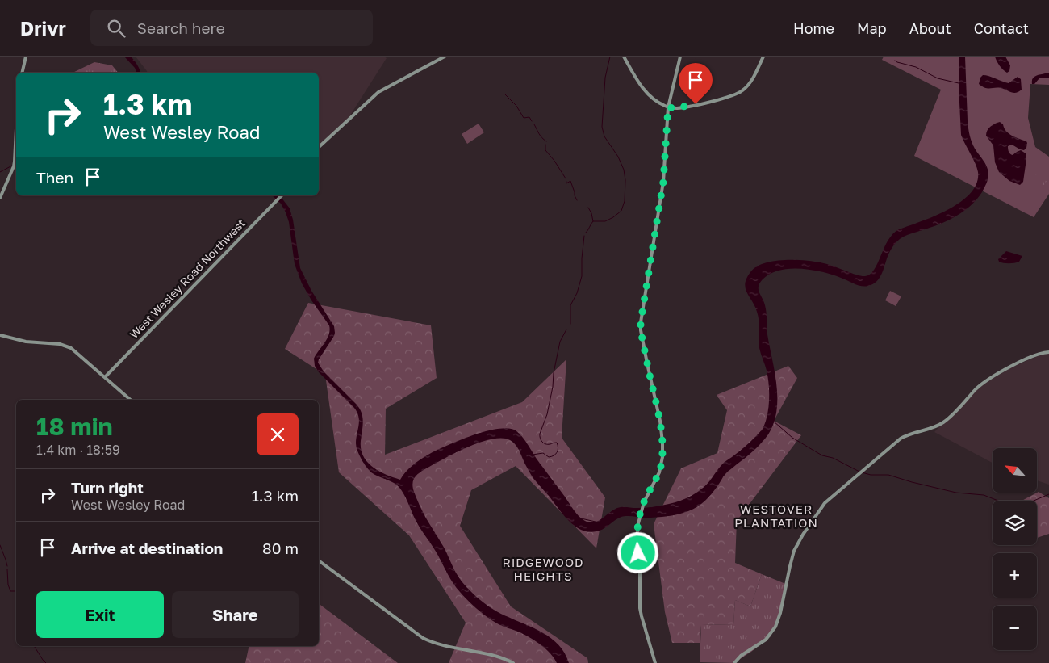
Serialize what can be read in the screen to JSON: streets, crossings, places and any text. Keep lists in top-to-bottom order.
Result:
{
  "streets": {
    "street": ["West Wesley Road Northwest"]
  },
  "districts": ["WESTOVER PLANTATION", "RIDGEWOOD HEIGHTS"],
  "north": "top left",
  "page": {
    "header": "Drivr",
    "search": "Search here",
    "nav": [
      "Home",
      "Map",
      "About",
      "Contact"
    ],
    "turn": ["1.3 km", "West Wesley Road"],
    "then": "Then",
    "heading": ["18 min", "1.4 km · 18:59"],
    "map_buttons": ["+", "−"],
    "list": [
      {
        "name": "Turn right",
        "note": "West Wesley Road",
        "value": "1.3 km"
      },
      {
        "name": "Arrive at destination",
        "value": "80 m"
      }
    ],
    "buttons": ["Exit", "Share"]
  }
}
